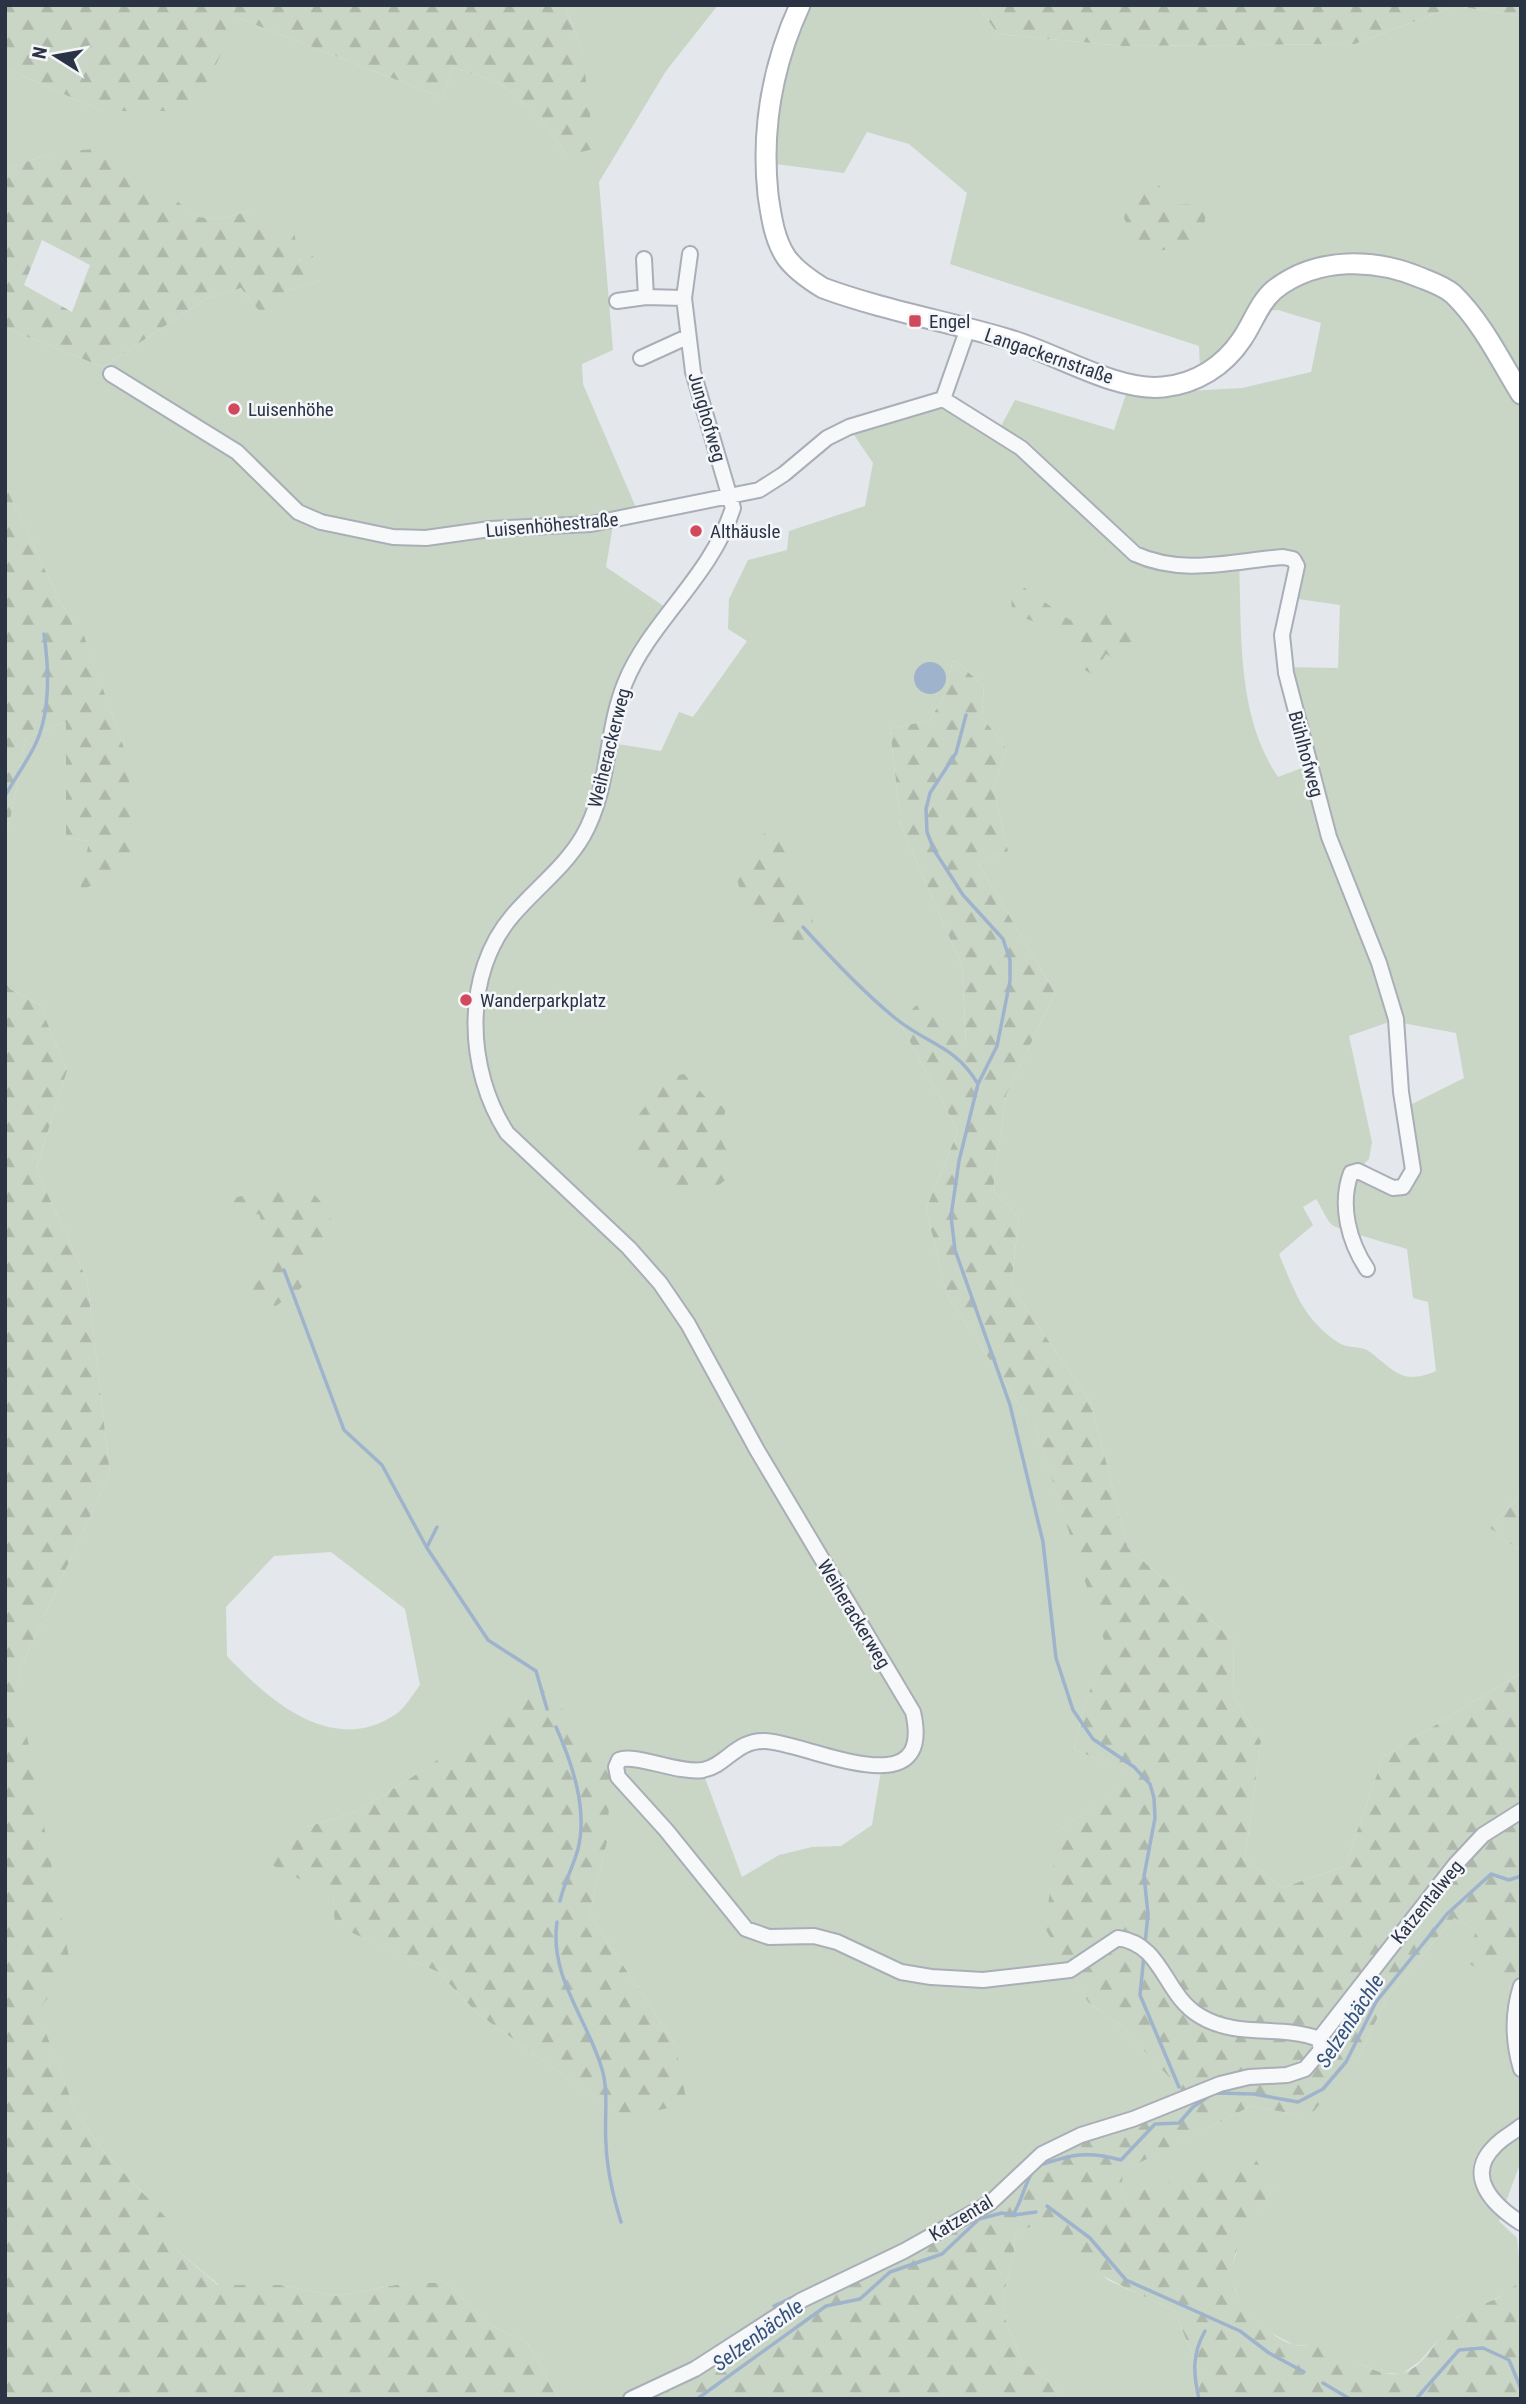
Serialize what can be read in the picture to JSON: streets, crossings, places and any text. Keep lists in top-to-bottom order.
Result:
{
  "streets": {
    "street": [
      "Langackernstraße",
      "Junghofweg",
      "Luisenhöhestraße",
      "Weiherackerweg",
      "Bühlhofweg",
      "Katzentalweg",
      "Katzental"
    ]
  },
  "crossings": [
    ["Junghofweg", "Luisenhöhestraße"],
    ["Junghofweg", "Weiherackerweg"],
    ["Luisenhöhestraße", "Weiherackerweg"],
    ["Luisenhöhestraße", "Bühlhofweg"],
    ["Weiherackerweg", "Katzentalweg"],
    ["Weiherackerweg", "Katzental"],
    ["Katzentalweg", "Katzental"]
  ],
  "water": ["Selzenbächle"],
  "places": {
    "transit": ["Engel"],
    "other": ["Luisenhöhe", "Althäusle", "Wanderparkplatz"]
  },
  "north": "left"
}
